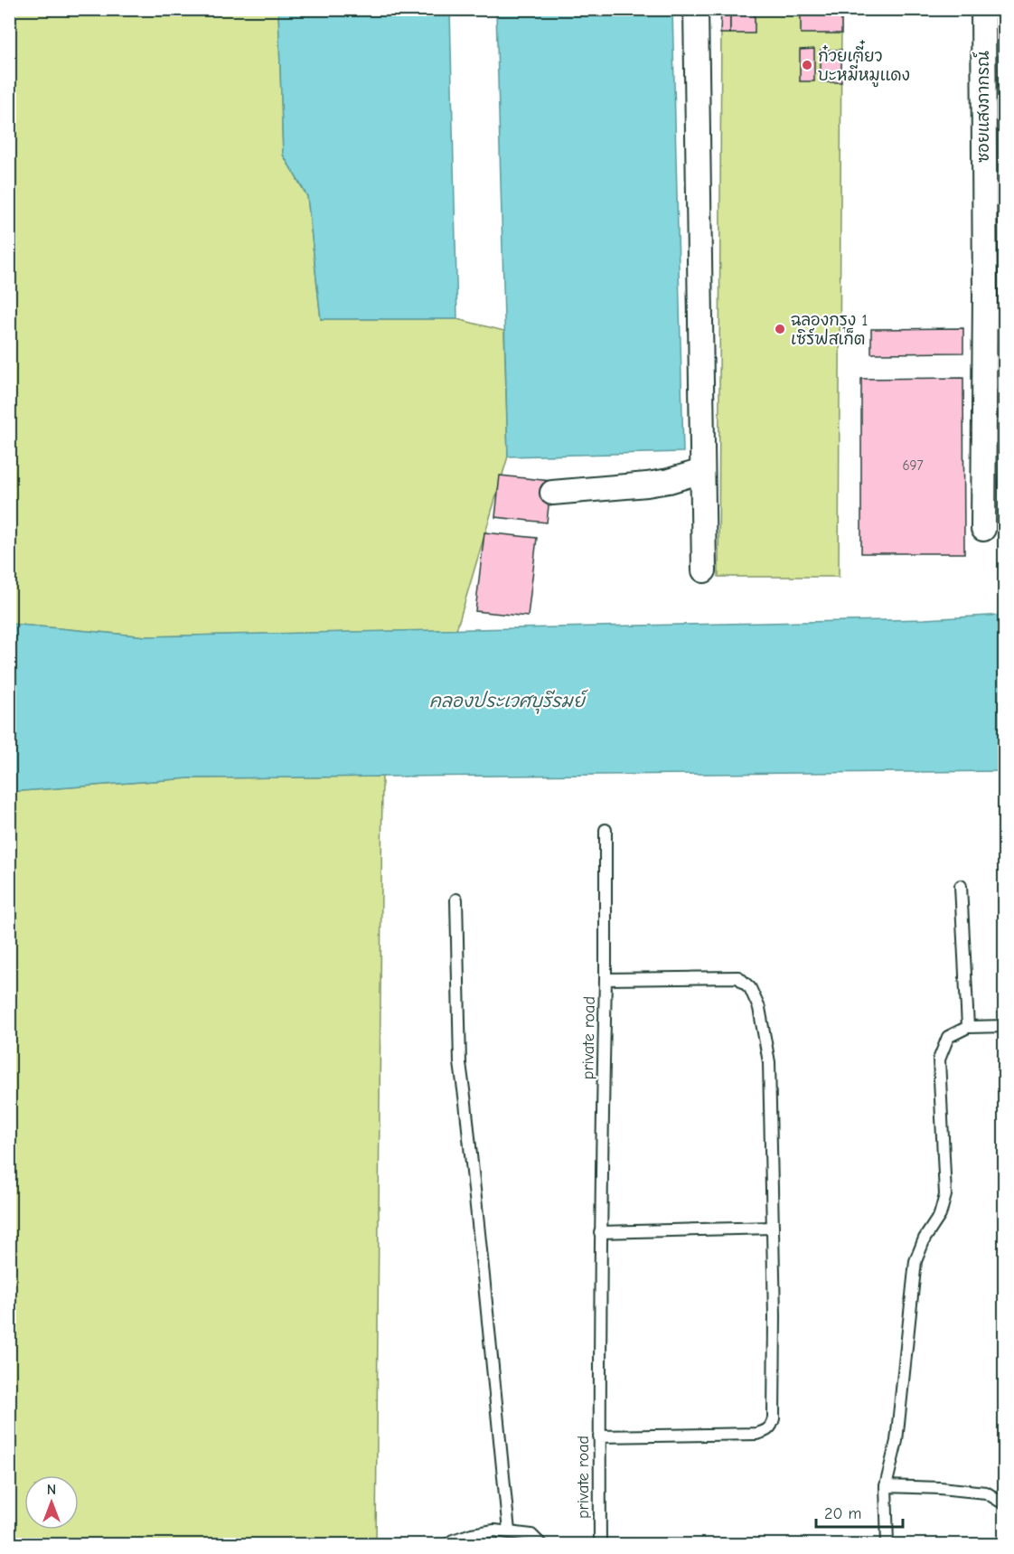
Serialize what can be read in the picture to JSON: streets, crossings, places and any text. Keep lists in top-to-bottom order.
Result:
{
  "streets": {
    "street": ["ซอยแสงภากรณ์"],
    "lane": ["private road"]
  },
  "water": ["คลองประเวศบุรีรมย์"],
  "places": ["ก๋วยเตี๋ยว บะหมี่หมูแดง", "ฉลองกรุง 1 เซิร์ฟสเก็ต"],
  "house_numbers": ["697"],
  "scale_bar": "20 m",
  "north": "top"
}
